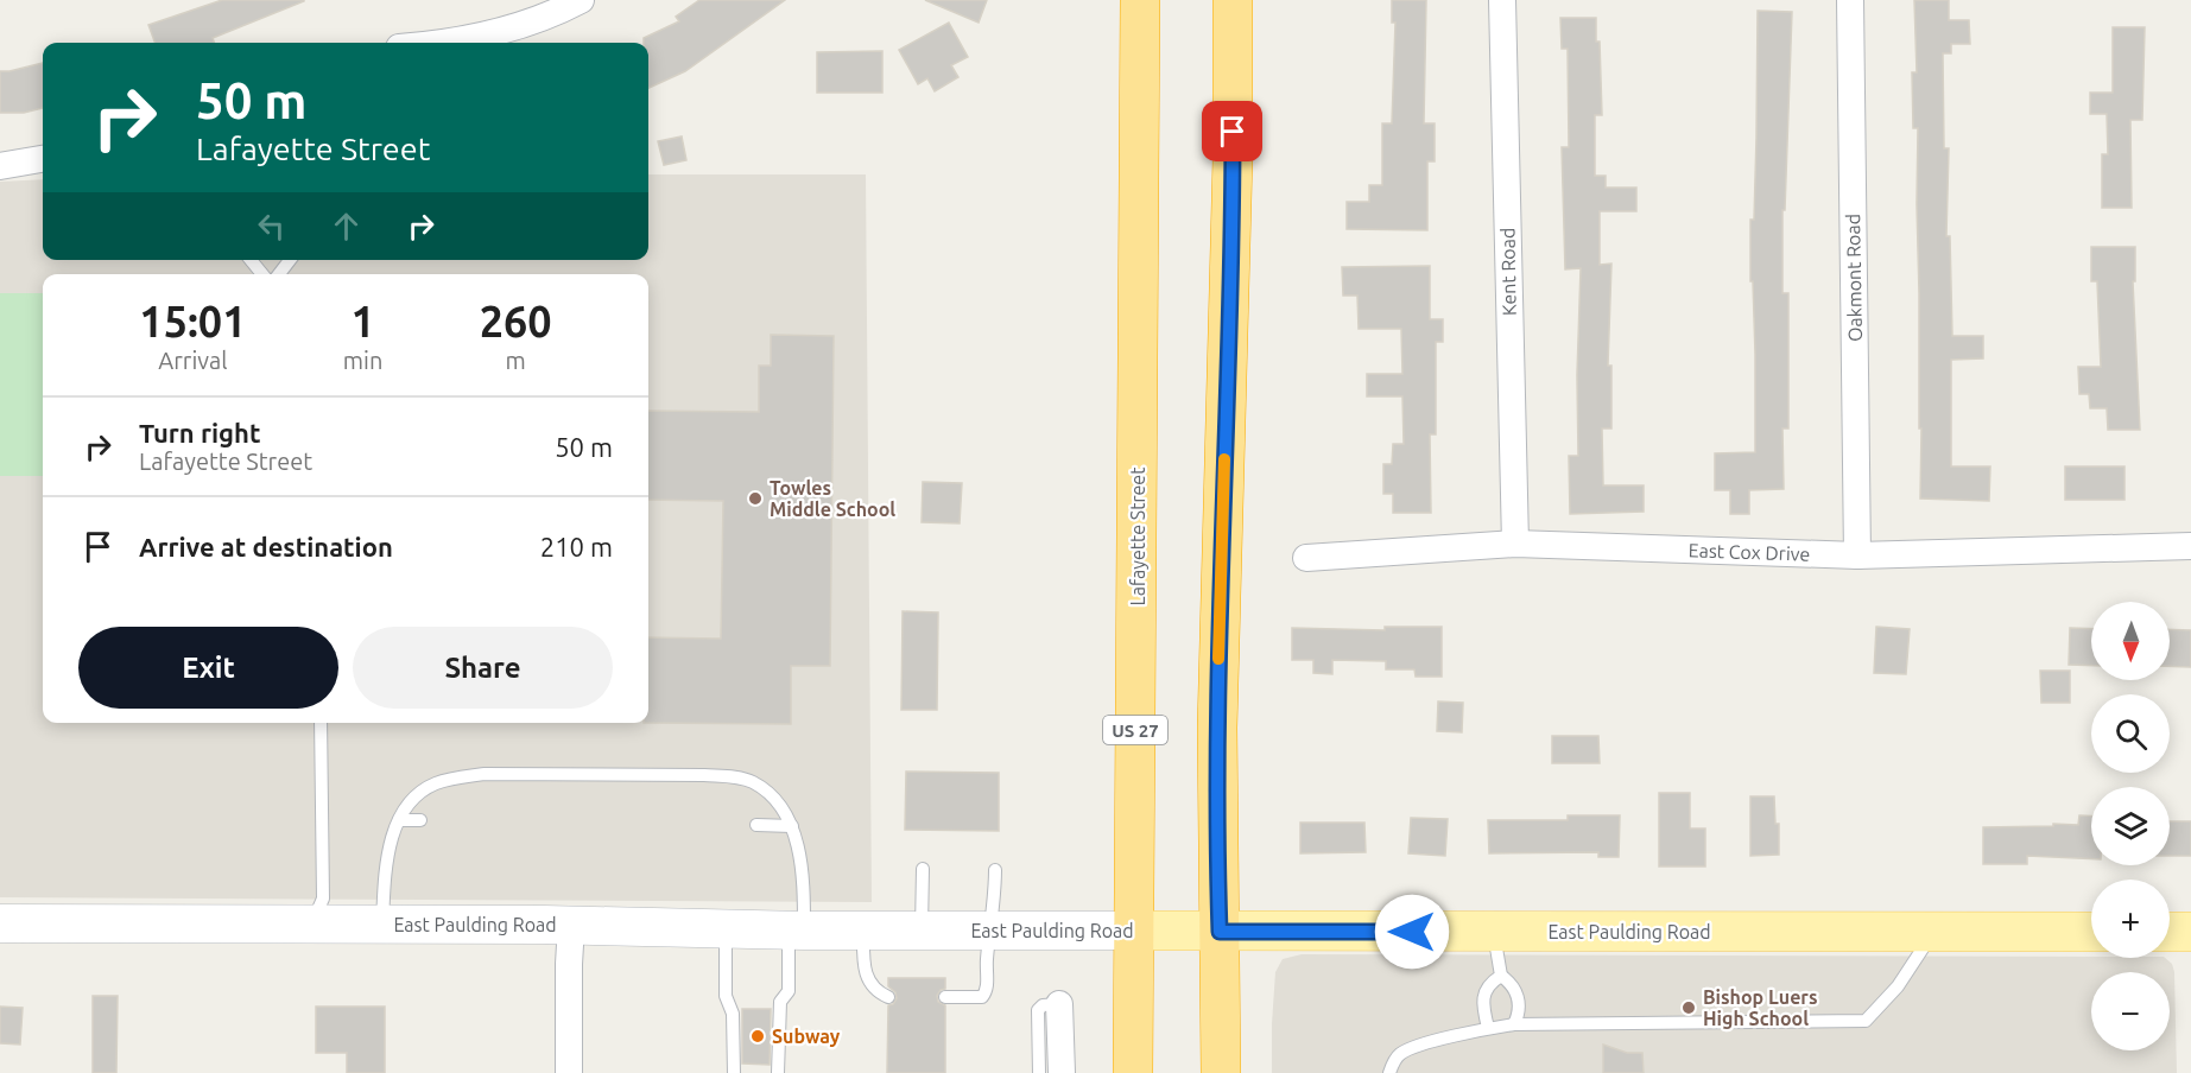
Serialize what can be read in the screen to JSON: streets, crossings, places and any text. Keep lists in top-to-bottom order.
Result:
{
  "streets": {
    "highway": ["Lafayette Street", "US 27"],
    "main road": ["East Paulding Road"],
    "street": ["Kent Road", "Oakmont Road", "East Cox Drive"]
  },
  "crossings": [
    ["Kent Road", "East Cox Drive"],
    ["Oakmont Road", "East Cox Drive"],
    ["Lafayette Street", "East Paulding Road"]
  ],
  "places": ["Towles Middle School", "Bishop Luers High School", "Subway"],
  "north": "bottom",
  "page": {
    "turn": ["50 m", "Lafayette Street"],
    "eta": [
      "15:01",
      "Arrival",
      "1",
      "min",
      "260",
      "m"
    ],
    "list": [
      {
        "name": "Turn right",
        "note": "Lafayette Street",
        "value": "50 m"
      },
      {
        "name": "Arrive at destination",
        "value": "210 m"
      }
    ],
    "map_buttons": ["+", "−"],
    "buttons": ["Exit", "Share"]
  }
}
